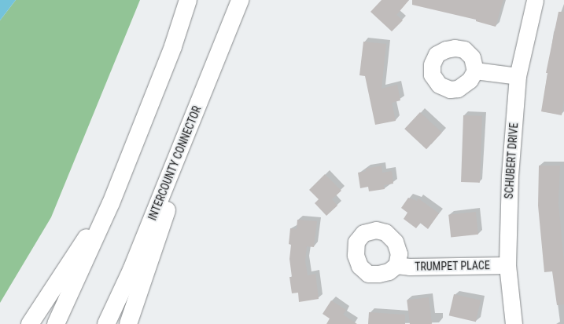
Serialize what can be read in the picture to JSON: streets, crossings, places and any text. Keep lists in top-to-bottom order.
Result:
{
  "streets": {
    "highway": ["INTERCOUNTY CONNECTOR"],
    "street": ["SCHUBERT DRIVE", "TRUMPET PLACE"]
  },
  "crossings": [
    ["SCHUBERT DRIVE", "TRUMPET PLACE"]
  ]
}
